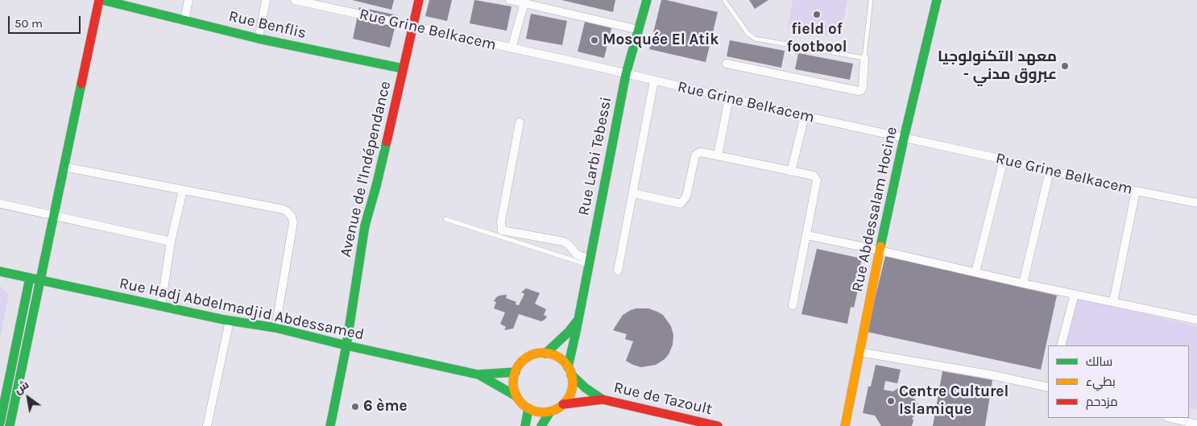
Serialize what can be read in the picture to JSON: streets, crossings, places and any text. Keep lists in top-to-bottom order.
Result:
{
  "streets": {
    "main road": [
      "Rue Benflis",
      "Rue Larbi Tebessi",
      "Avenue de l'Indépendance",
      "Rue Abdessalam Hocine",
      "Rue Hadj Abdelmadjid Abdessamed",
      "Rue de Tazoult"
    ],
    "street": ["Rue Grine Belkacem"]
  },
  "crossings": [
    ["Rue Benflis", "Avenue de l'Indépendance"],
    ["Rue Grine Belkacem", "Rue Larbi Tebessi"],
    ["Rue Grine Belkacem", "Avenue de l'Indépendance"],
    ["Rue Grine Belkacem", "Rue Abdessalam Hocine"],
    ["Rue Larbi Tebessi", "Rue Hadj Abdelmadjid Abdessamed"],
    ["Rue Larbi Tebessi", "Rue de Tazoult"],
    ["Avenue de l'Indépendance", "Rue Hadj Abdelmadjid Abdessamed"],
    ["Rue Hadj Abdelmadjid Abdessamed", "Rue de Tazoult"]
  ],
  "places": [
    "field of footbool",
    "Mosquée El Atik",
    "معهد التكنولوجيا - عبروق مدني",
    "Centre Culturel Islamique",
    "6 ème"
  ],
  "legend": ["سالك", "بطيء", "مزدحم"],
  "scale_bar": "50 m",
  "north": "top left"
}
